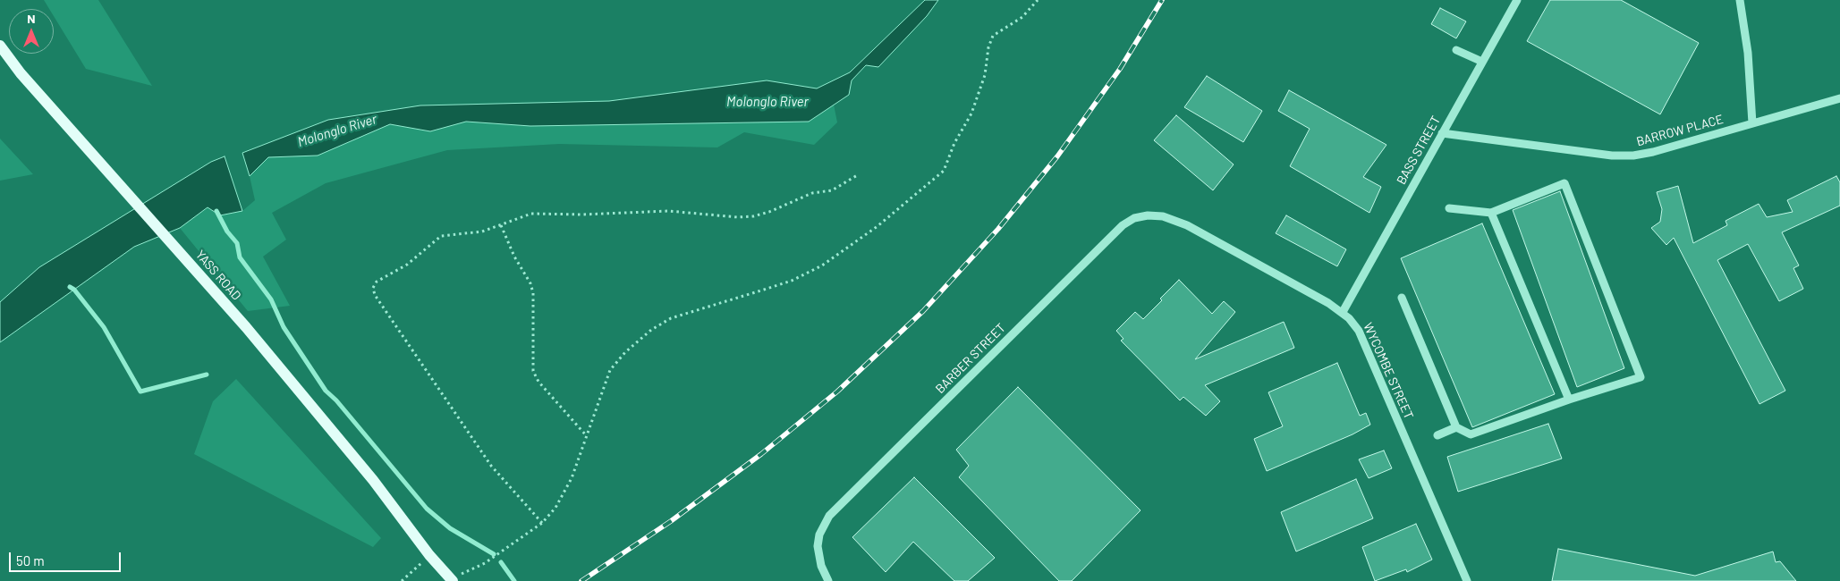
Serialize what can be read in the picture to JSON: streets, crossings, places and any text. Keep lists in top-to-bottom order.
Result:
{
  "streets": {
    "main road": ["YASS ROAD"],
    "street": [
      "BARROW PLACE",
      "BASS STREET",
      "BARBER STREET",
      "WYCOMBE STREET"
    ]
  },
  "crossings": [
    ["BARROW PLACE", "BASS STREET"],
    ["BASS STREET", "WYCOMBE STREET"],
    ["BARBER STREET", "WYCOMBE STREET"]
  ],
  "water": ["Molonglo River"],
  "scale_bar": "50 m",
  "north": "top"
}
